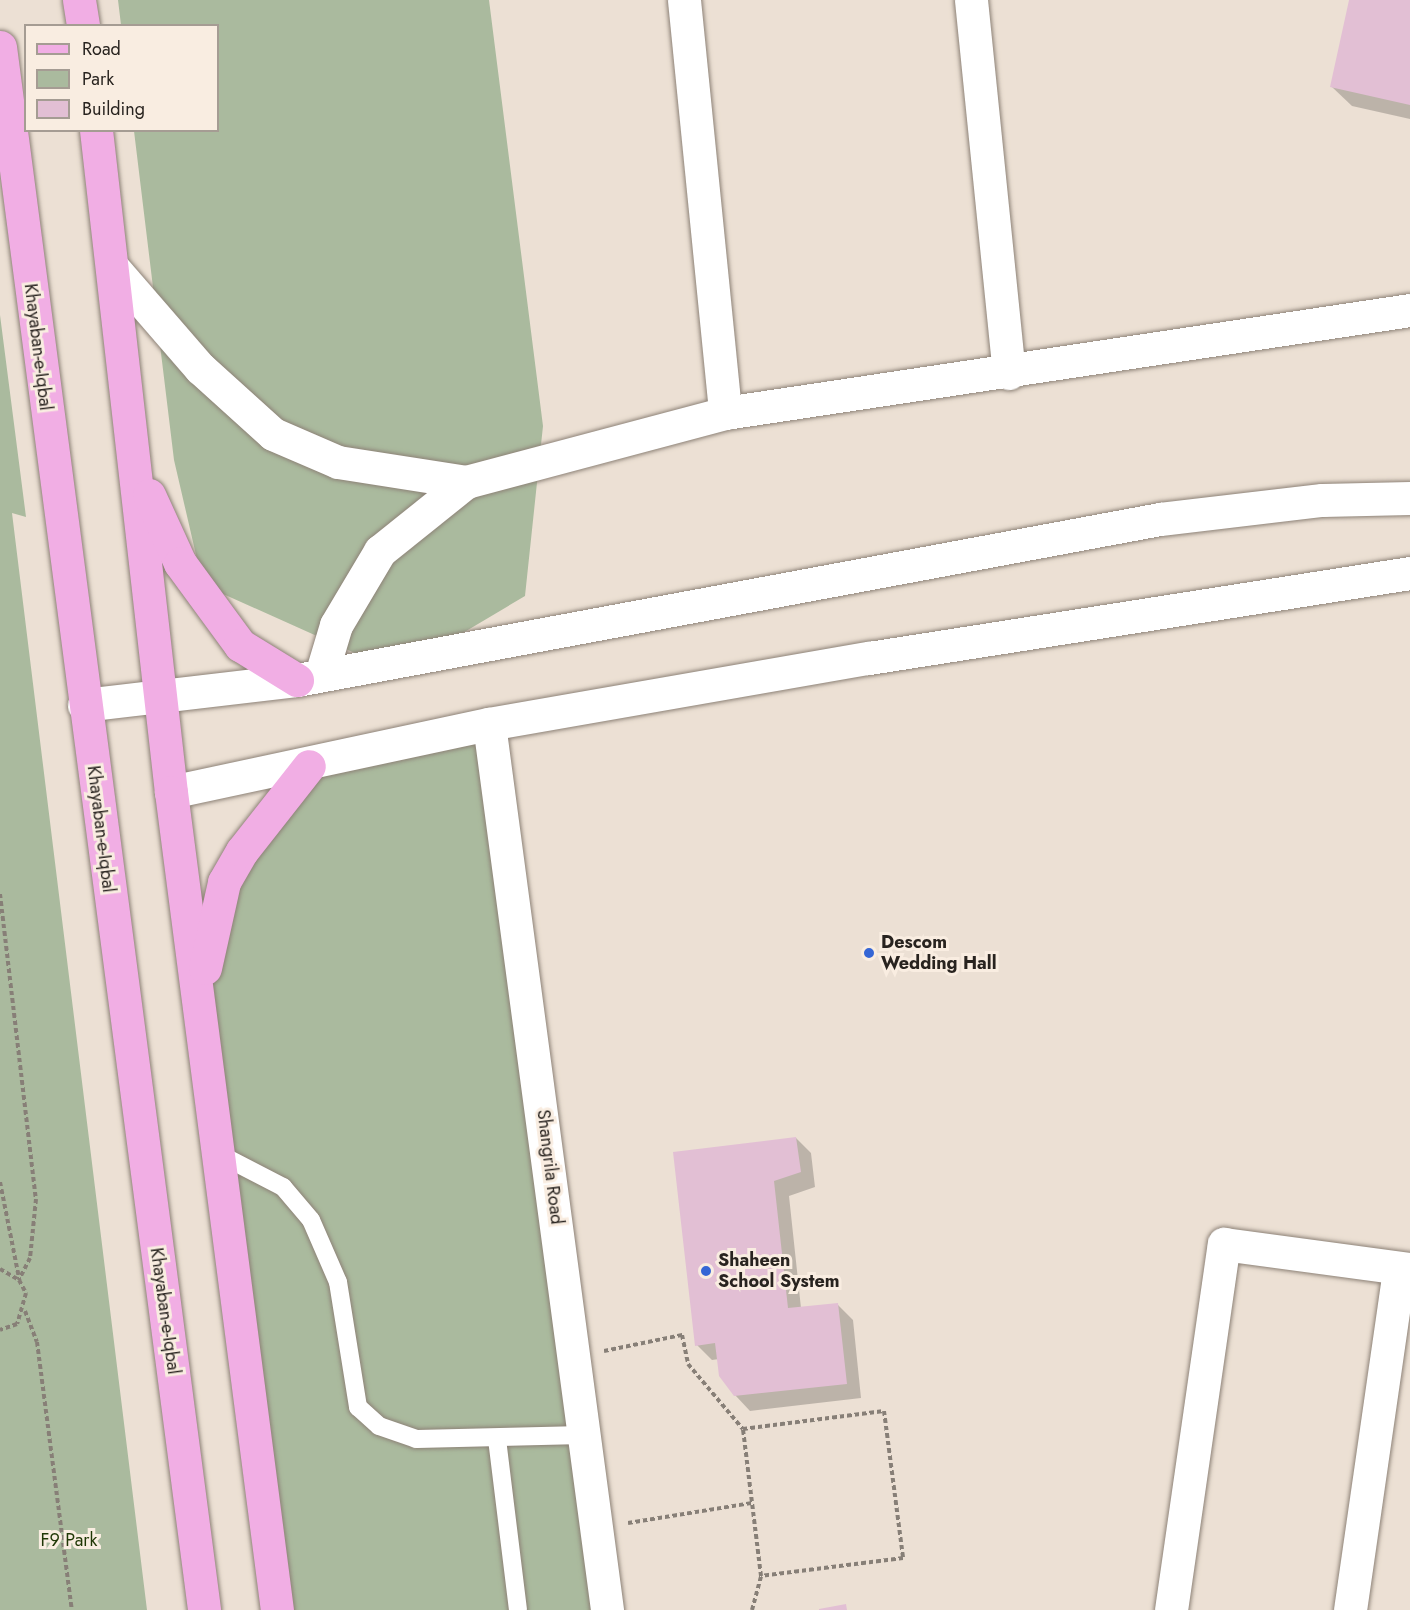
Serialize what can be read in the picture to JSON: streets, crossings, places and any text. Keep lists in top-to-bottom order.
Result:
{
  "streets": {
    "main road": ["Khayaban-e-Iqbal"],
    "street": ["Shangrila Road"]
  },
  "parks": ["F9 Park"],
  "places": ["Descom Wedding Hall", "Shaheen School System"],
  "legend": ["Road", "Park", "Building"]
}
